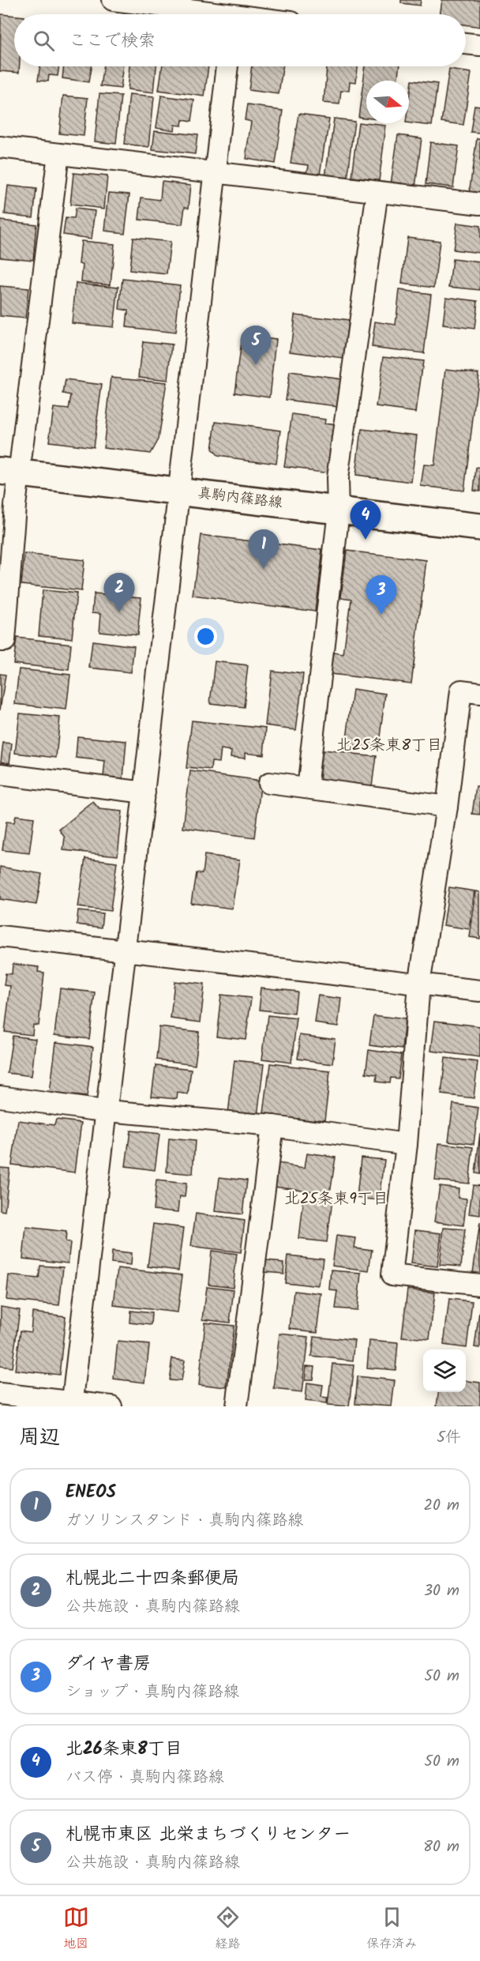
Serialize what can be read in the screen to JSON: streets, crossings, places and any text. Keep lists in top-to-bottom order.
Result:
{
  "streets": {
    "main road": ["真駒内篠路線"]
  },
  "districts": ["北25条東8丁目", "北25条東9丁目"],
  "north": "right",
  "page": {
    "search": "ここで検索",
    "pins": [
      "5",
      "4",
      "1",
      "2",
      "3"
    ],
    "heading": ["周辺", "5件"],
    "list": [
      {
        "mark": "1",
        "name": "ENEOS",
        "note": "ガソリンスタンド · 真駒内篠路線",
        "value": "20 m"
      },
      {
        "mark": "2",
        "name": "札幌北二十四条郵便局",
        "note": "公共施設 · 真駒内篠路線",
        "value": "30 m"
      },
      {
        "mark": "3",
        "name": "ダイヤ書房",
        "note": "ショップ · 真駒内篠路線",
        "value": "50 m"
      },
      {
        "mark": "4",
        "name": "北26条東8丁目",
        "note": "バス停 · 真駒内篠路線",
        "value": "50 m"
      },
      {
        "mark": "5",
        "name": "札幌市東区 北栄まちづくりセンター",
        "note": "公共施設 · 真駒内篠路線",
        "value": "80 m"
      }
    ],
    "nav": ["地図", "経路", "保存済み"]
  }
}
